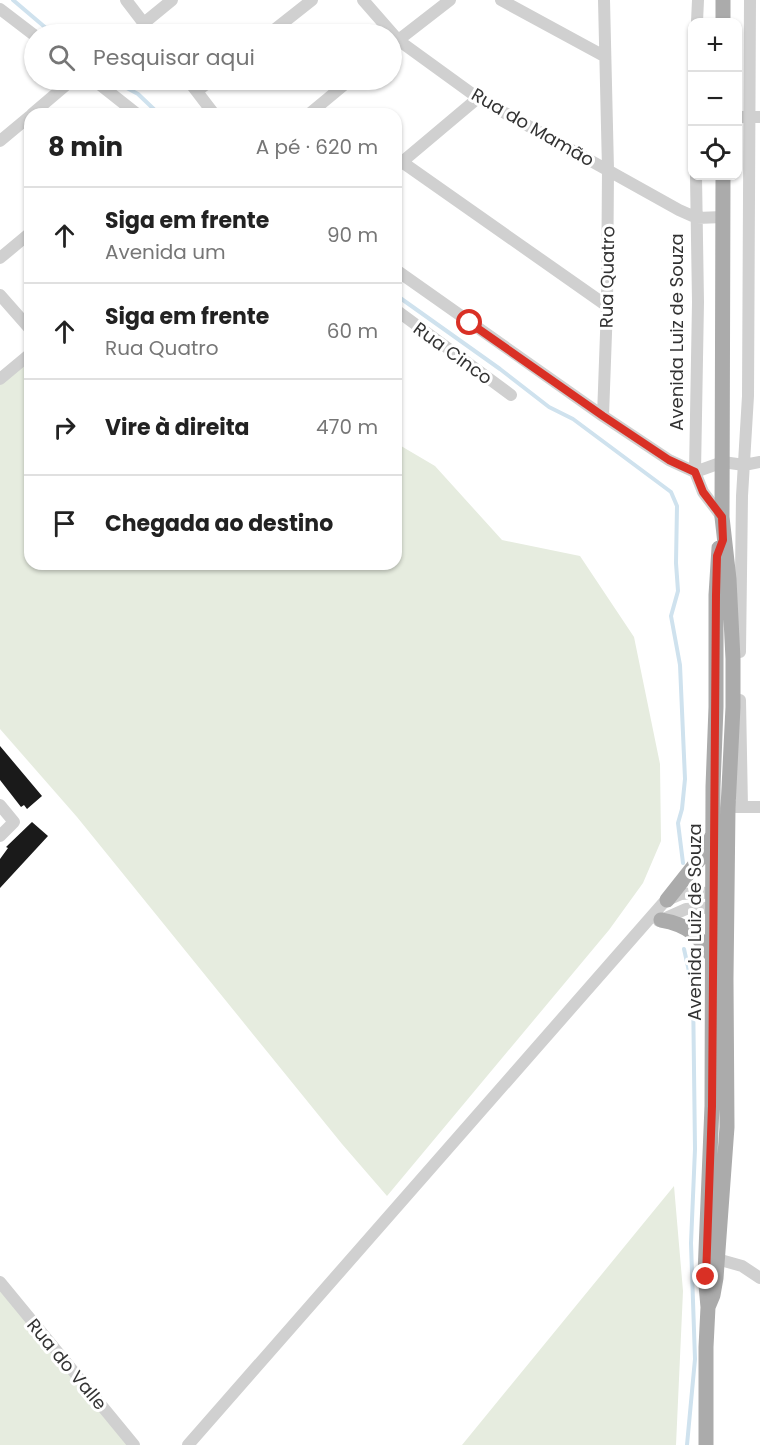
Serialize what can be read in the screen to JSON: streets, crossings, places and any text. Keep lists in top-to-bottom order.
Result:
{
  "streets": {
    "main road": ["Avenida Luiz de Souza"],
    "street": [
      "Rua do Mamão",
      "Rua Quatro",
      "Rua Cinco",
      "Rua do Valle"
    ]
  },
  "crossings": [
    ["Rua do Mamão", "Rua Quatro"],
    ["Rua do Mamão", "Avenida Luiz de Souza"]
  ],
  "page": {
    "map_buttons": ["+", "−"],
    "search": "Pesquisar aqui",
    "heading": ["8 min", "A pé · 620 m"],
    "list": [
      ["Siga em frente", "Avenida um", "90 m"],
      ["Siga em frente", "Rua Quatro", "60 m"],
      ["Vire à direita", "470 m"],
      "Chegada ao destino"
    ]
  }
}
